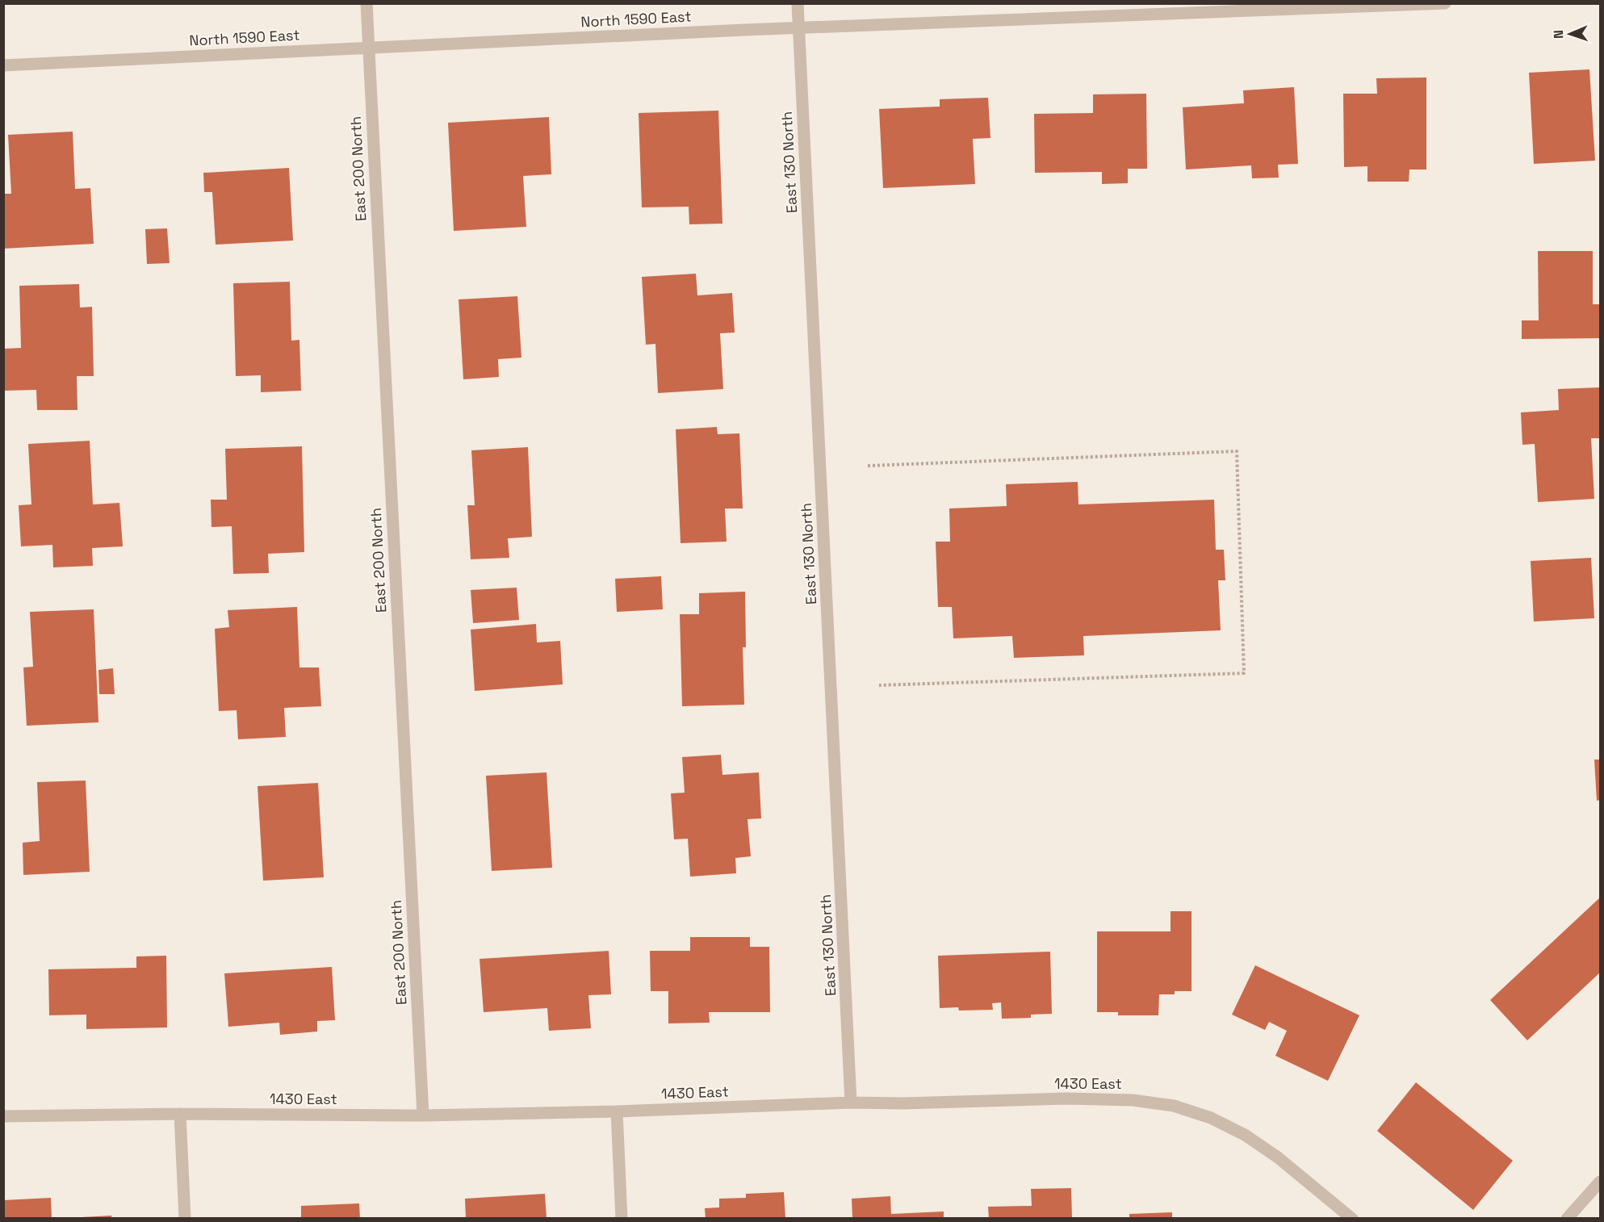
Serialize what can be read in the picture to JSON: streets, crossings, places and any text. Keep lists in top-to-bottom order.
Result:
{
  "streets": {
    "street": [
      "North 1590 East",
      "East 130 North",
      "East 200 North",
      "1430 East"
    ]
  },
  "crossings": [
    ["North 1590 East", "East 130 North"],
    ["North 1590 East", "East 200 North"],
    ["East 130 North", "1430 East"],
    ["East 200 North", "1430 East"]
  ],
  "north": "left"
}
